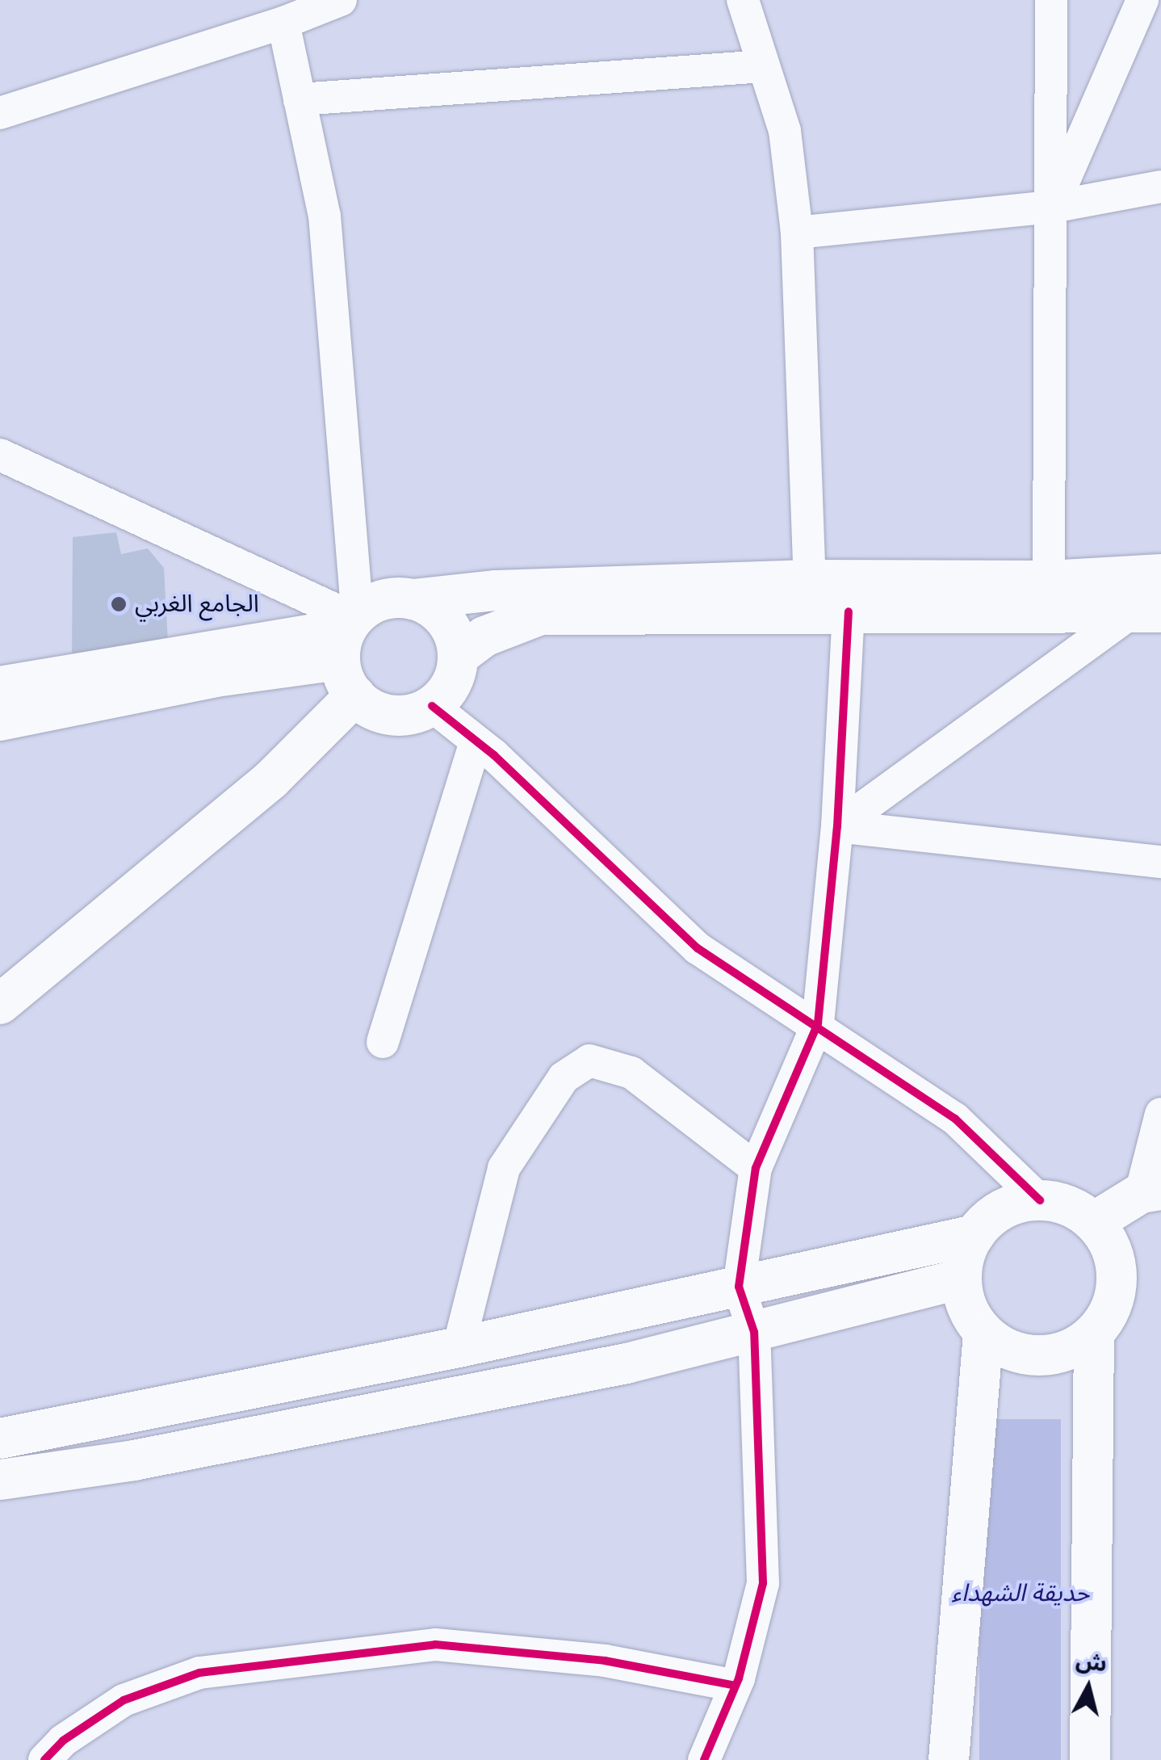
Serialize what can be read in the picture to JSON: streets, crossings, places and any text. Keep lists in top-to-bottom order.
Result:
{
  "parks": ["حديقة الشهداء"],
  "places": ["الجامع الغربي"],
  "north": "top"
}
